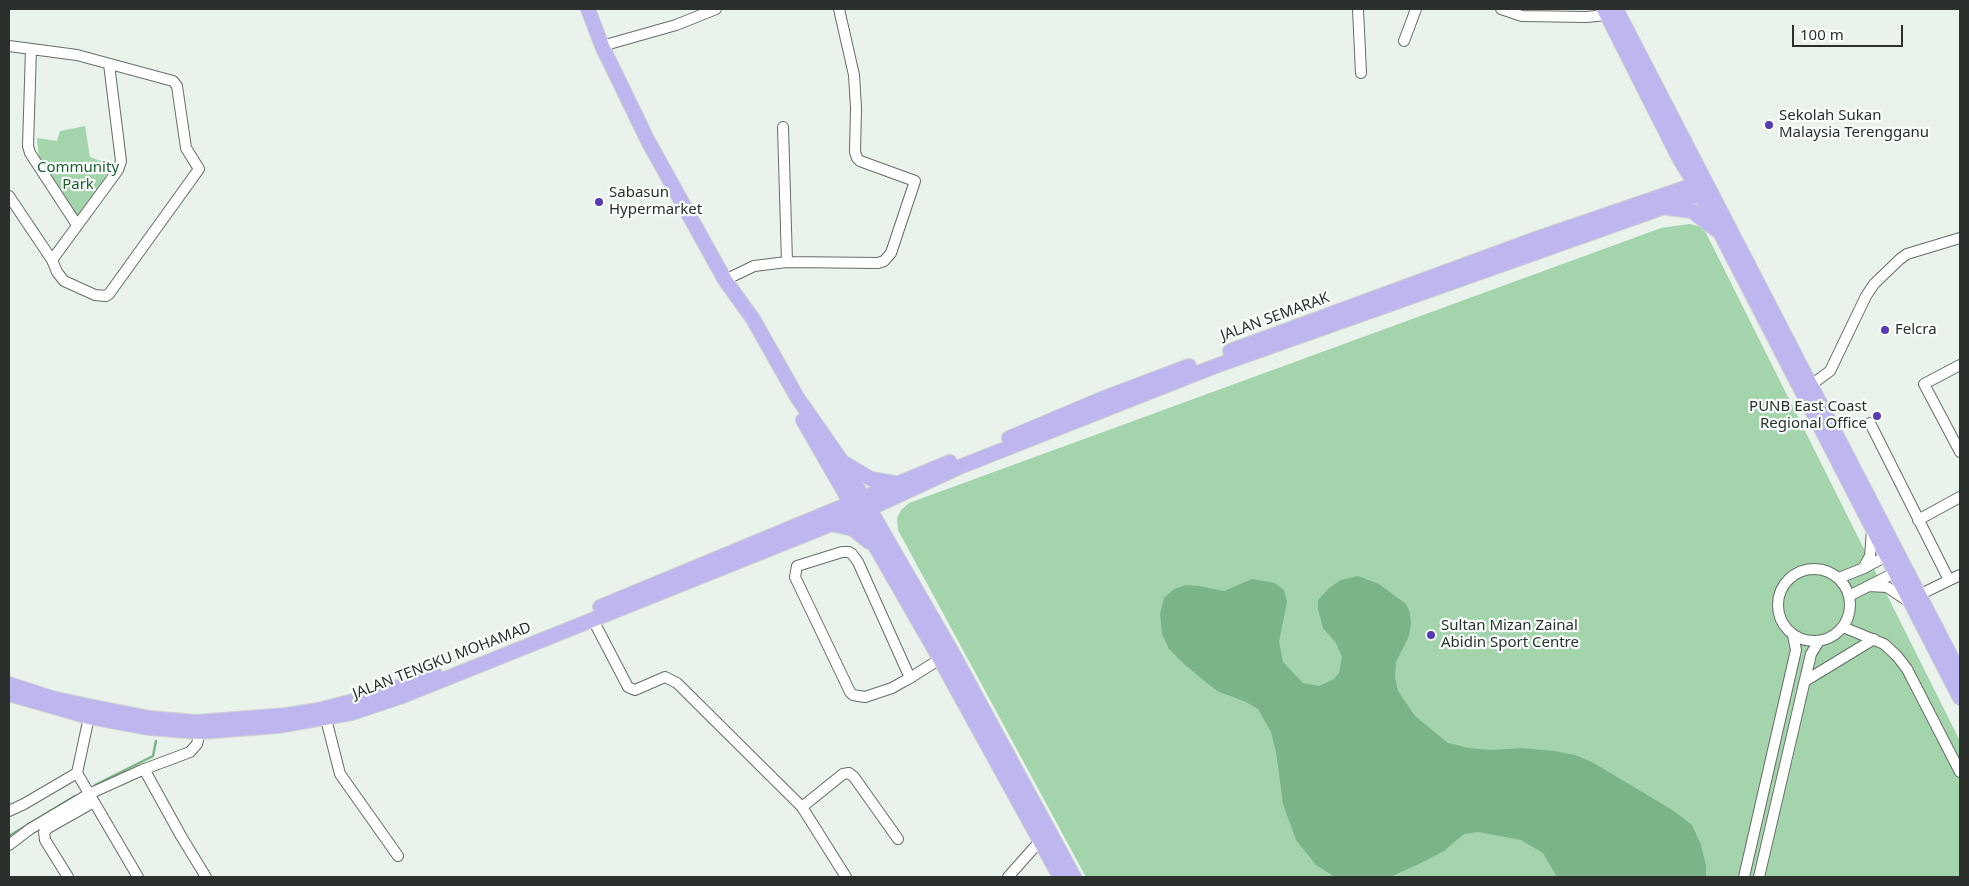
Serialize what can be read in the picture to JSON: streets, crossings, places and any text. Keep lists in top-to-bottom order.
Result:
{
  "streets": {
    "main road": ["JALAN SEMARAK", "JALAN TENGKU MOHAMAD"]
  },
  "crossings": [
    ["JALAN SEMARAK", "JALAN TENGKU MOHAMAD"]
  ],
  "parks": ["Community Park"],
  "places": [
    "Sekolah Sukan Malaysia Terengganu",
    "Sabasun Hypermarket",
    "Felcra",
    "PUNB East Coast Regional Office",
    "Sultan Mizan Zainal Abidin Sport Centre"
  ],
  "scale_bar": "100 m"
}
